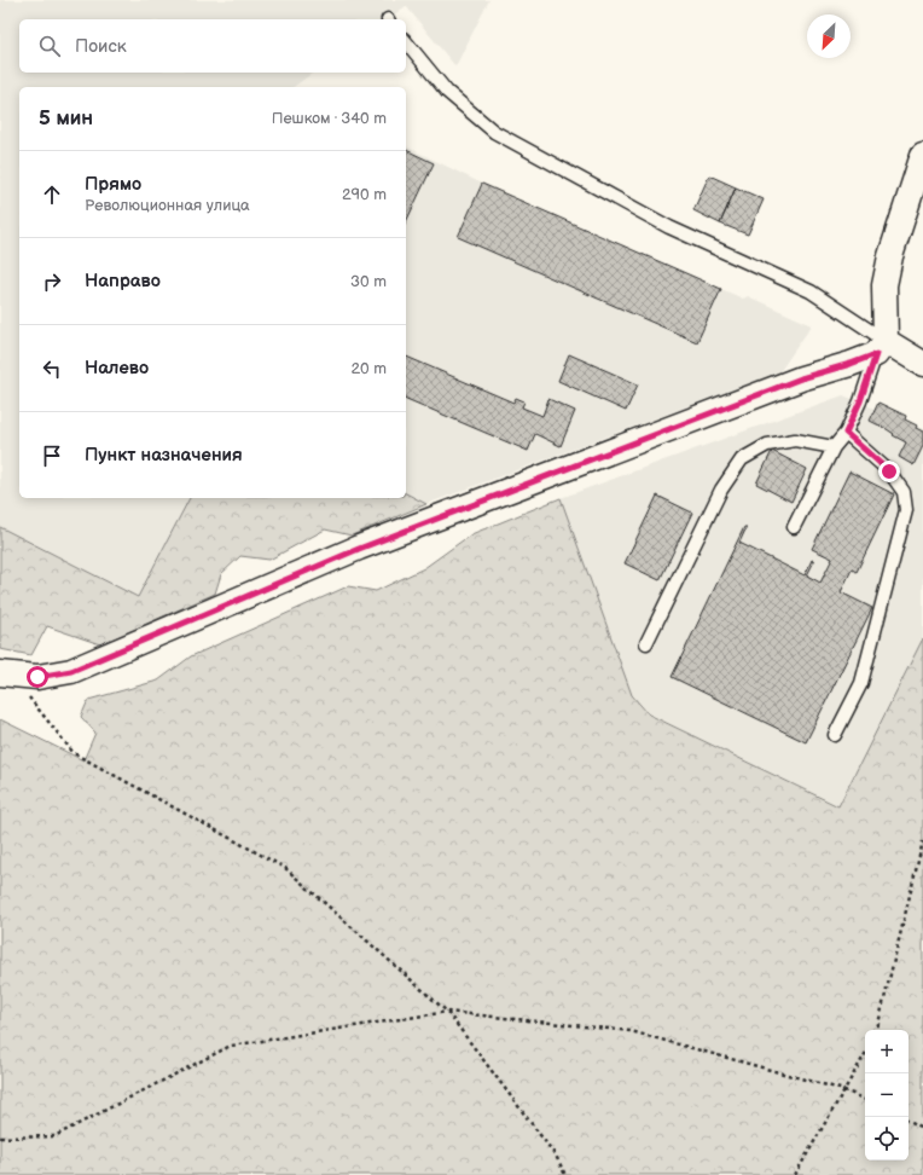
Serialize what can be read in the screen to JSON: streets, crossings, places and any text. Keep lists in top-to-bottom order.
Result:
{
  "north": "bottom left",
  "page": {
    "search": "Поиск",
    "heading": ["5 мин", "Пешком · 340 m"],
    "list": [
      ["Прямо", "Революционная улица", "290 m"],
      ["Направо", "30 m"],
      ["Налево", "20 m"],
      "Пункт назначения"
    ],
    "map_buttons": ["+", "−"]
  }
}
